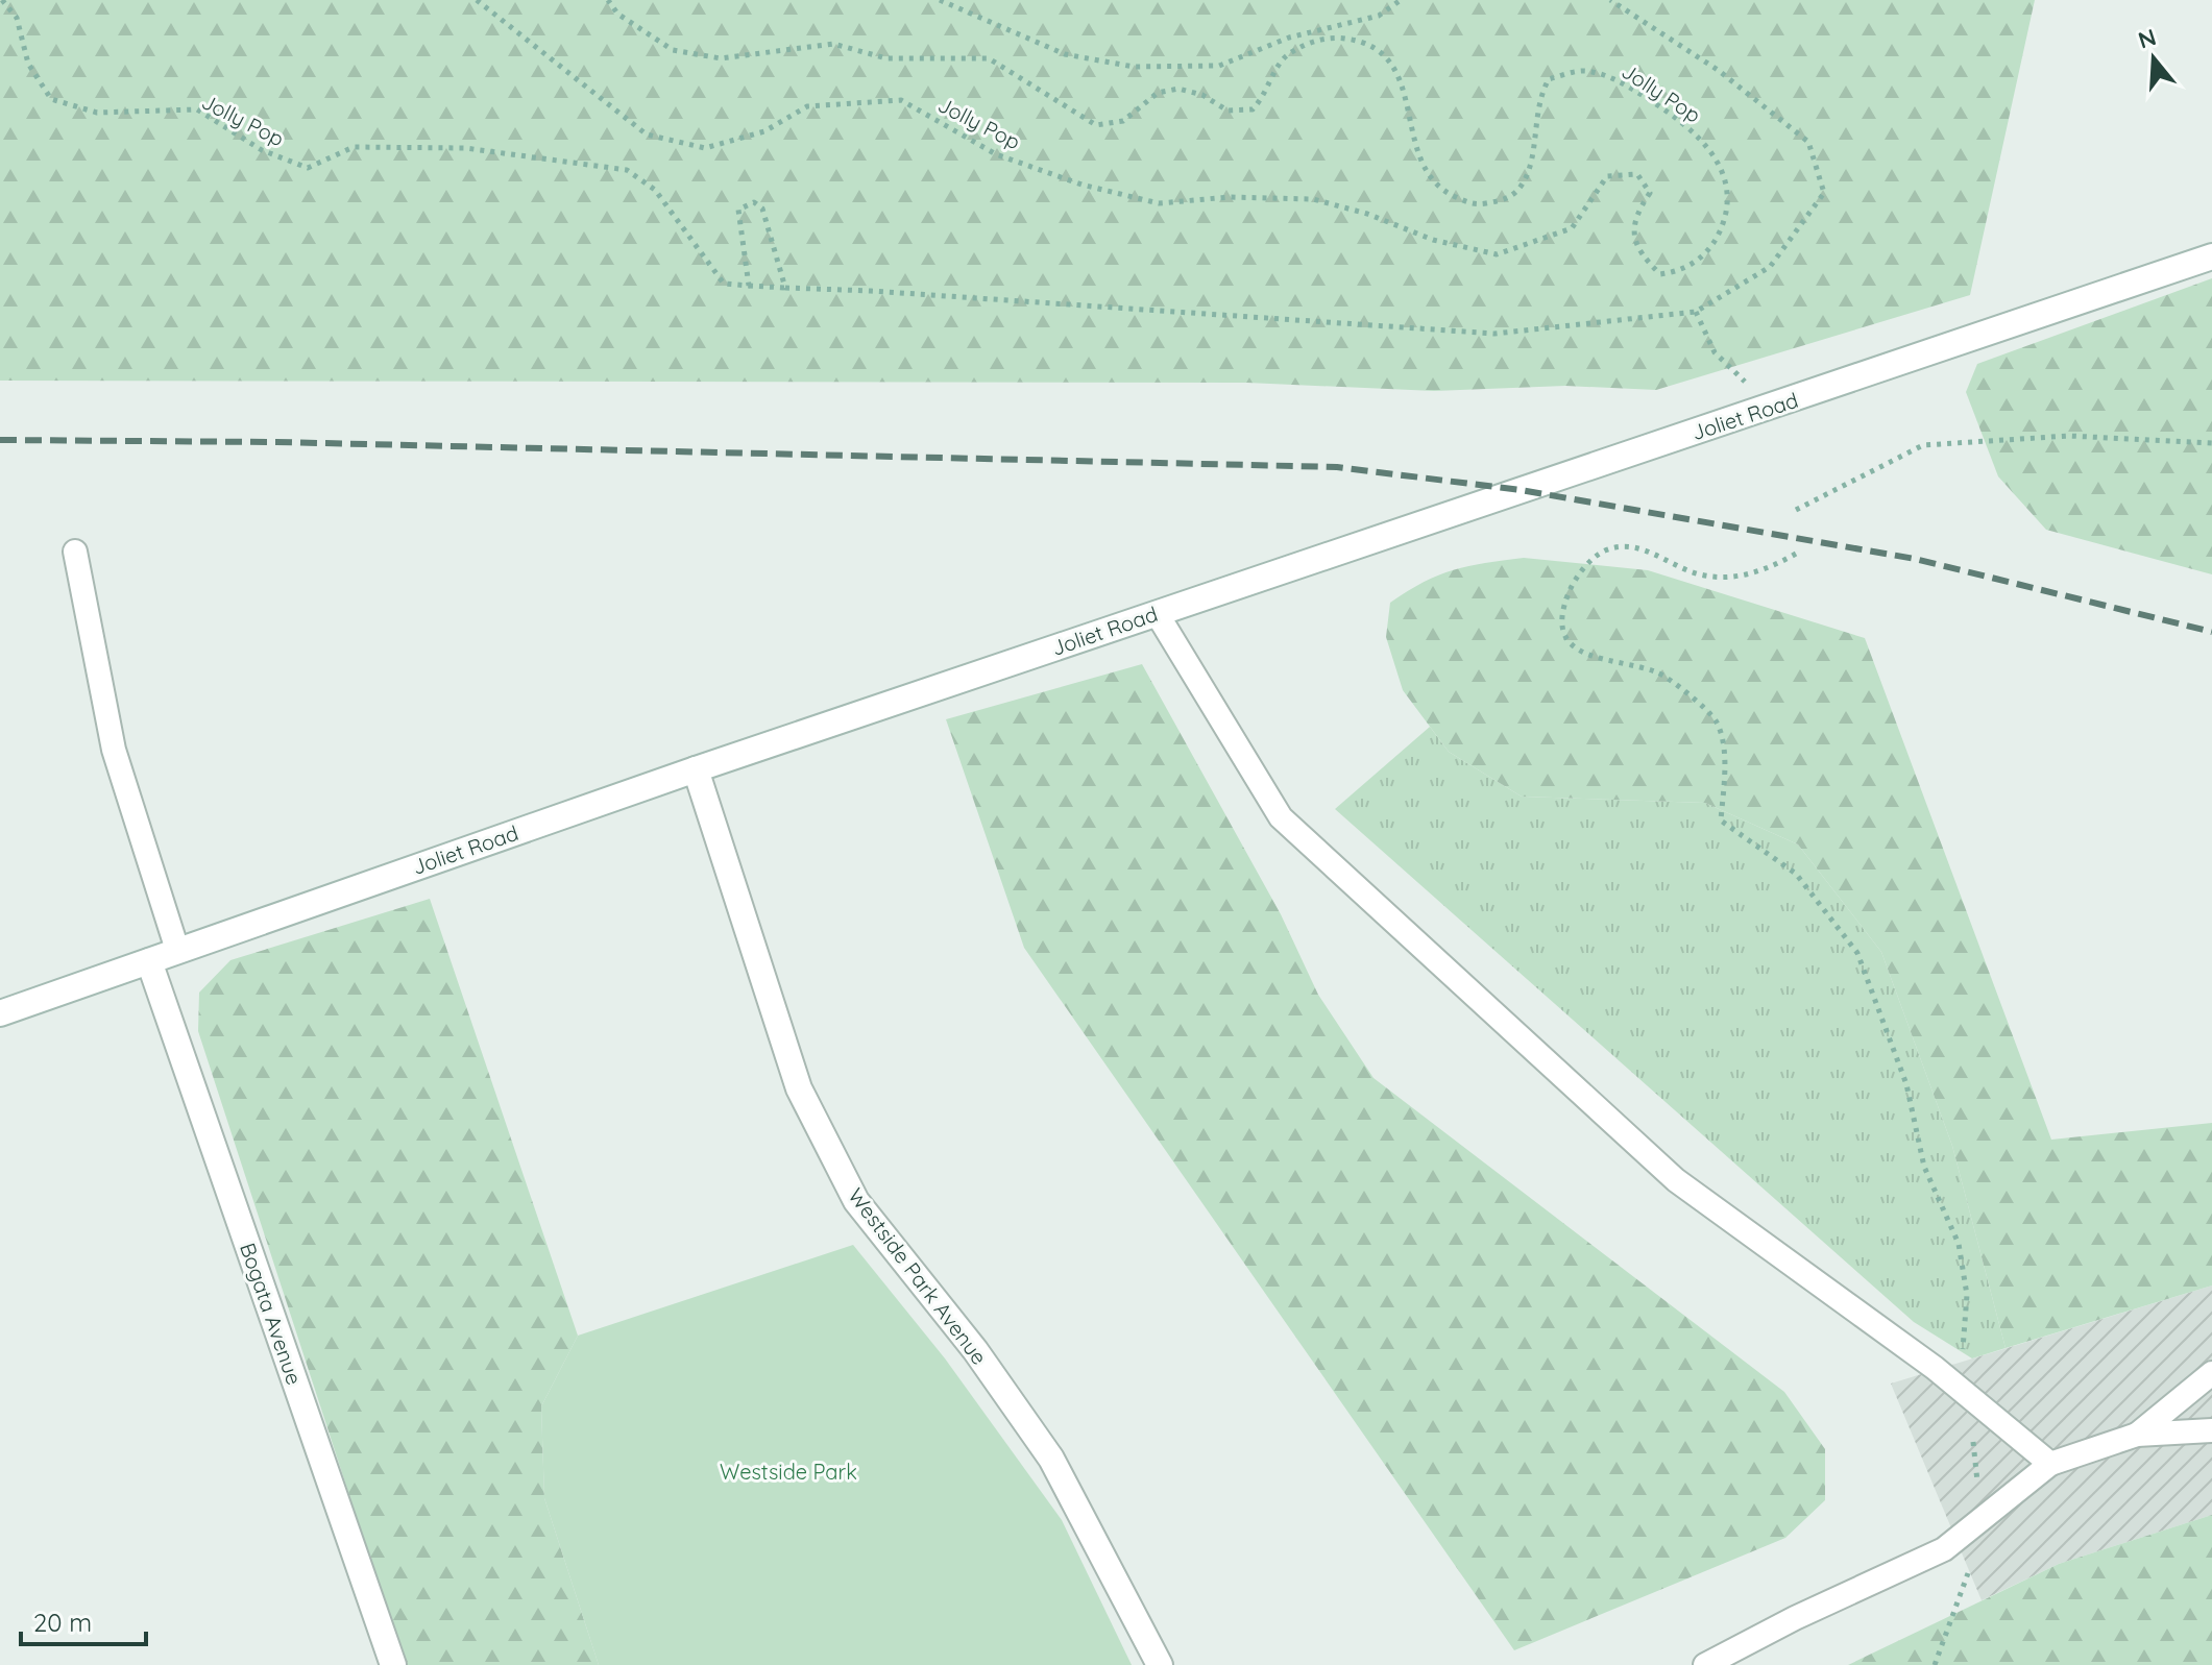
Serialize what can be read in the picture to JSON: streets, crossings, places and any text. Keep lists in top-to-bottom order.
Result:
{
  "streets": {
    "main road": ["Joliet Road", "Westside Park Avenue", "Bogata Avenue"],
    "path": ["Jolly Pop"]
  },
  "crossings": [
    ["Joliet Road", "Westside Park Avenue"],
    ["Joliet Road", "Bogata Avenue"]
  ],
  "parks": ["Westside Park"],
  "scale_bar": "20 m",
  "north": "top"
}
